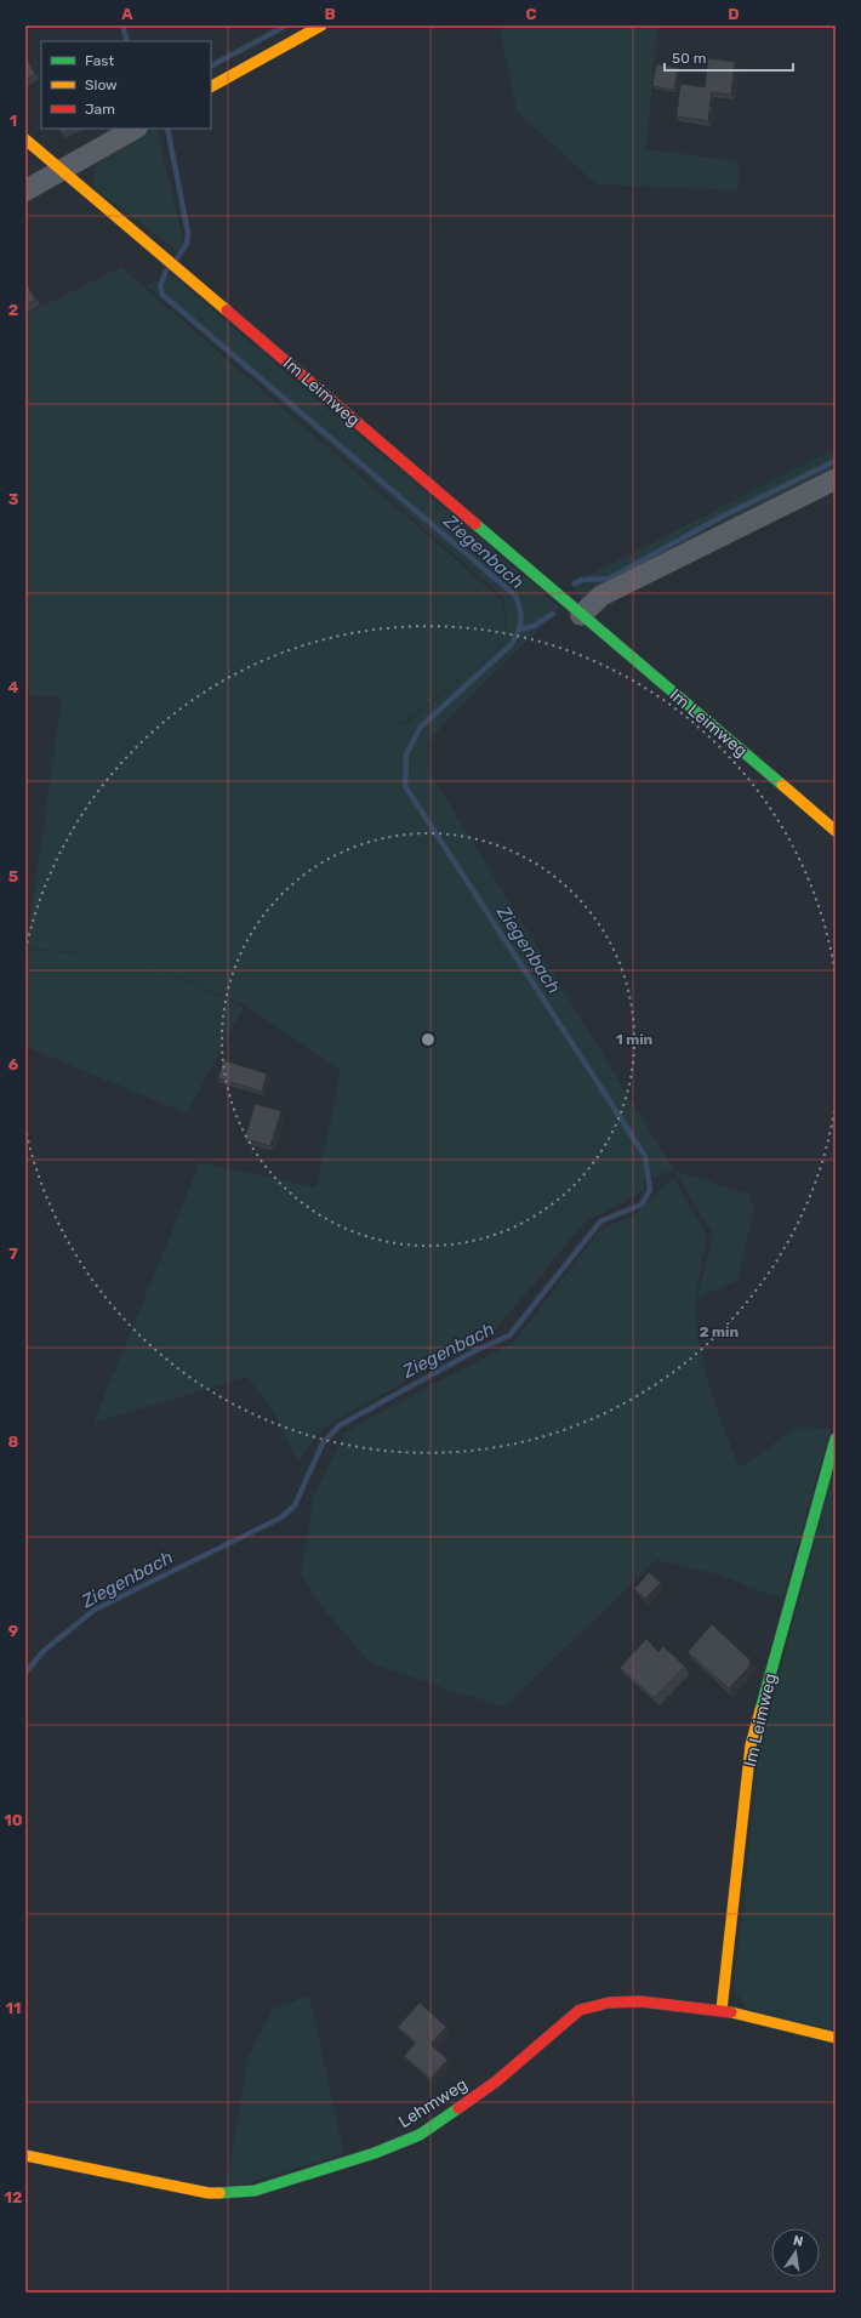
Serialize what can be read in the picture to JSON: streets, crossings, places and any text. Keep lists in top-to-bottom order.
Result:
{
  "streets": {
    "street": ["Im Leimweg", "Lehmweg"]
  },
  "crossings": [
    ["Im Leimweg", "Lehmweg"]
  ],
  "water": ["Ziegenbach"],
  "legend": ["Fast", "Slow", "Jam"],
  "scale_bar": "50 m",
  "north": "top",
  "grid": {
    "columns": [
      "A",
      "B",
      "C",
      "D"
    ],
    "rows": [
      "1",
      "2",
      "3",
      "4",
      "5",
      "6",
      "7",
      "8",
      "9",
      "10",
      "11",
      "12"
    ]
  },
  "rings": ["1 min", "2 min"]
}
